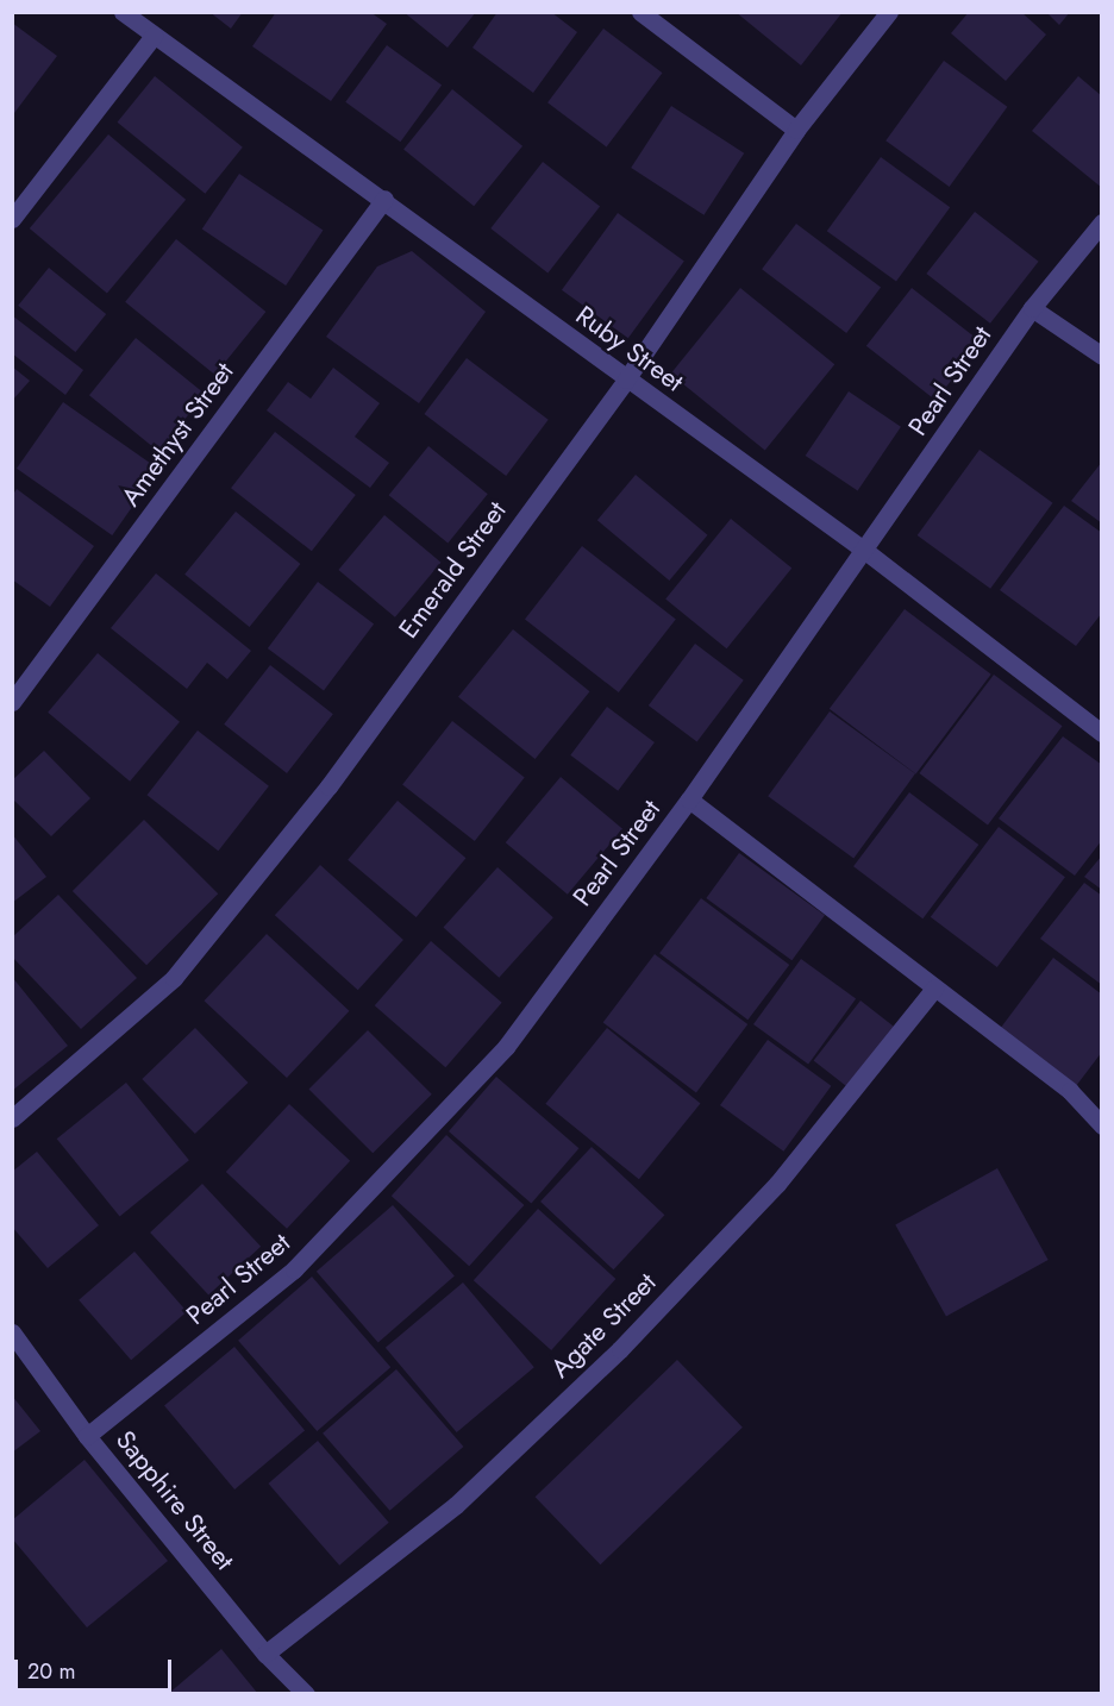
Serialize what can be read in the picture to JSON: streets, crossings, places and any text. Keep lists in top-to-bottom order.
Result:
{
  "streets": {
    "street": [
      "Ruby Street",
      "Pearl Street",
      "Amethyst Street",
      "Emerald Street",
      "Agate Street",
      "Sapphire Street"
    ]
  },
  "crossings": [
    ["Ruby Street", "Pearl Street"],
    ["Ruby Street", "Amethyst Street"],
    ["Ruby Street", "Emerald Street"],
    ["Pearl Street", "Sapphire Street"],
    ["Agate Street", "Sapphire Street"]
  ],
  "scale_bar": "20 m"
}
